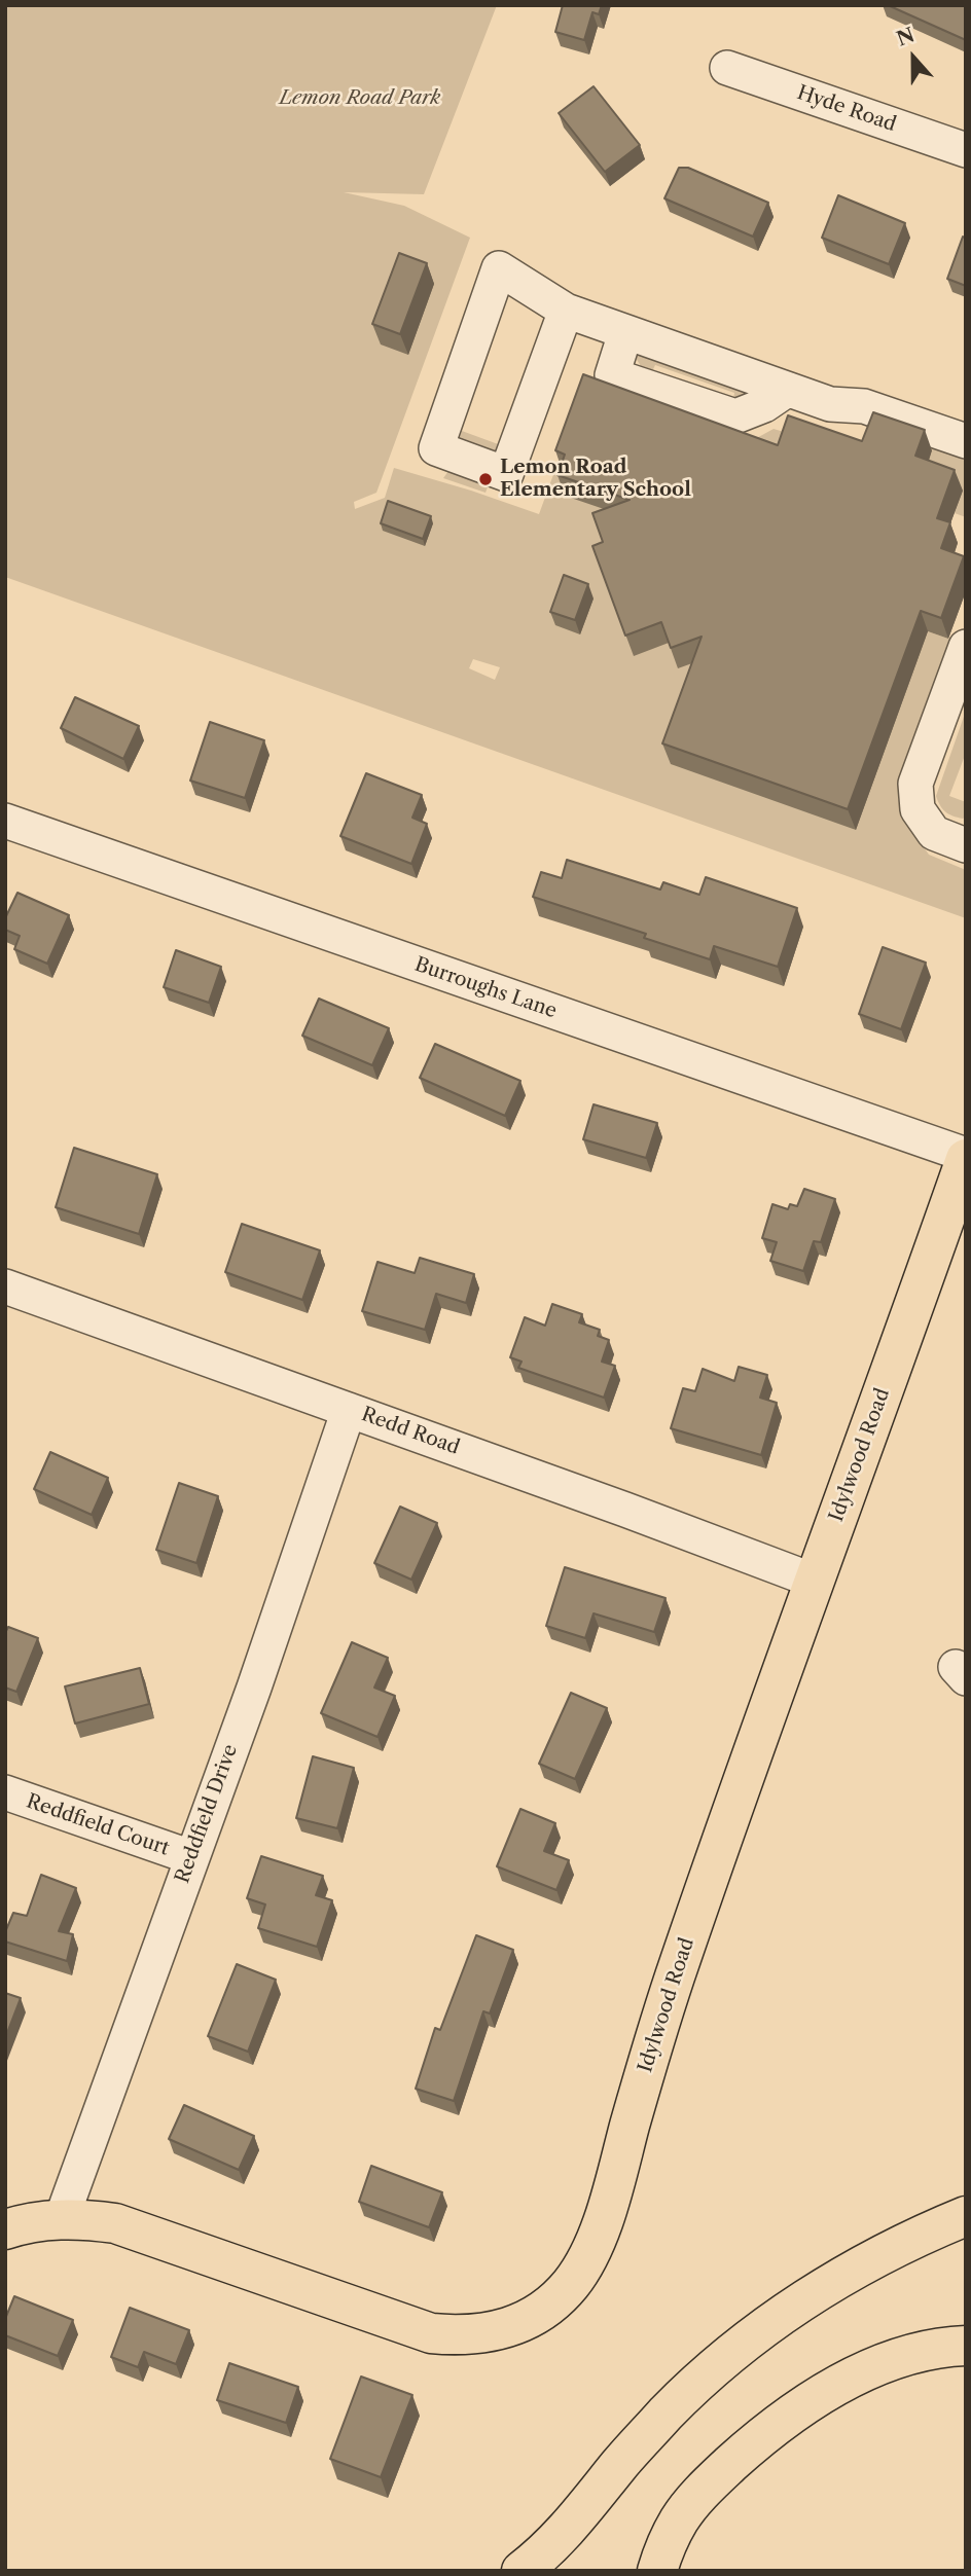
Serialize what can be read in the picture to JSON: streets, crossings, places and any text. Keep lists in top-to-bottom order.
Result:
{
  "streets": {
    "main road": ["Idylwood Road"],
    "street": [
      "Hyde Road",
      "Burroughs Lane",
      "Redd Road",
      "Reddfield Drive",
      "Reddfield Court"
    ]
  },
  "crossings": [
    ["Burroughs Lane", "Idylwood Road"],
    ["Redd Road", "Idylwood Road"],
    ["Redd Road", "Reddfield Drive"],
    ["Idylwood Road", "Reddfield Drive"],
    ["Reddfield Drive", "Reddfield Court"]
  ],
  "parks": ["Lemon Road Park"],
  "places": ["Lemon Road Elementary School"],
  "north": "top"
}
